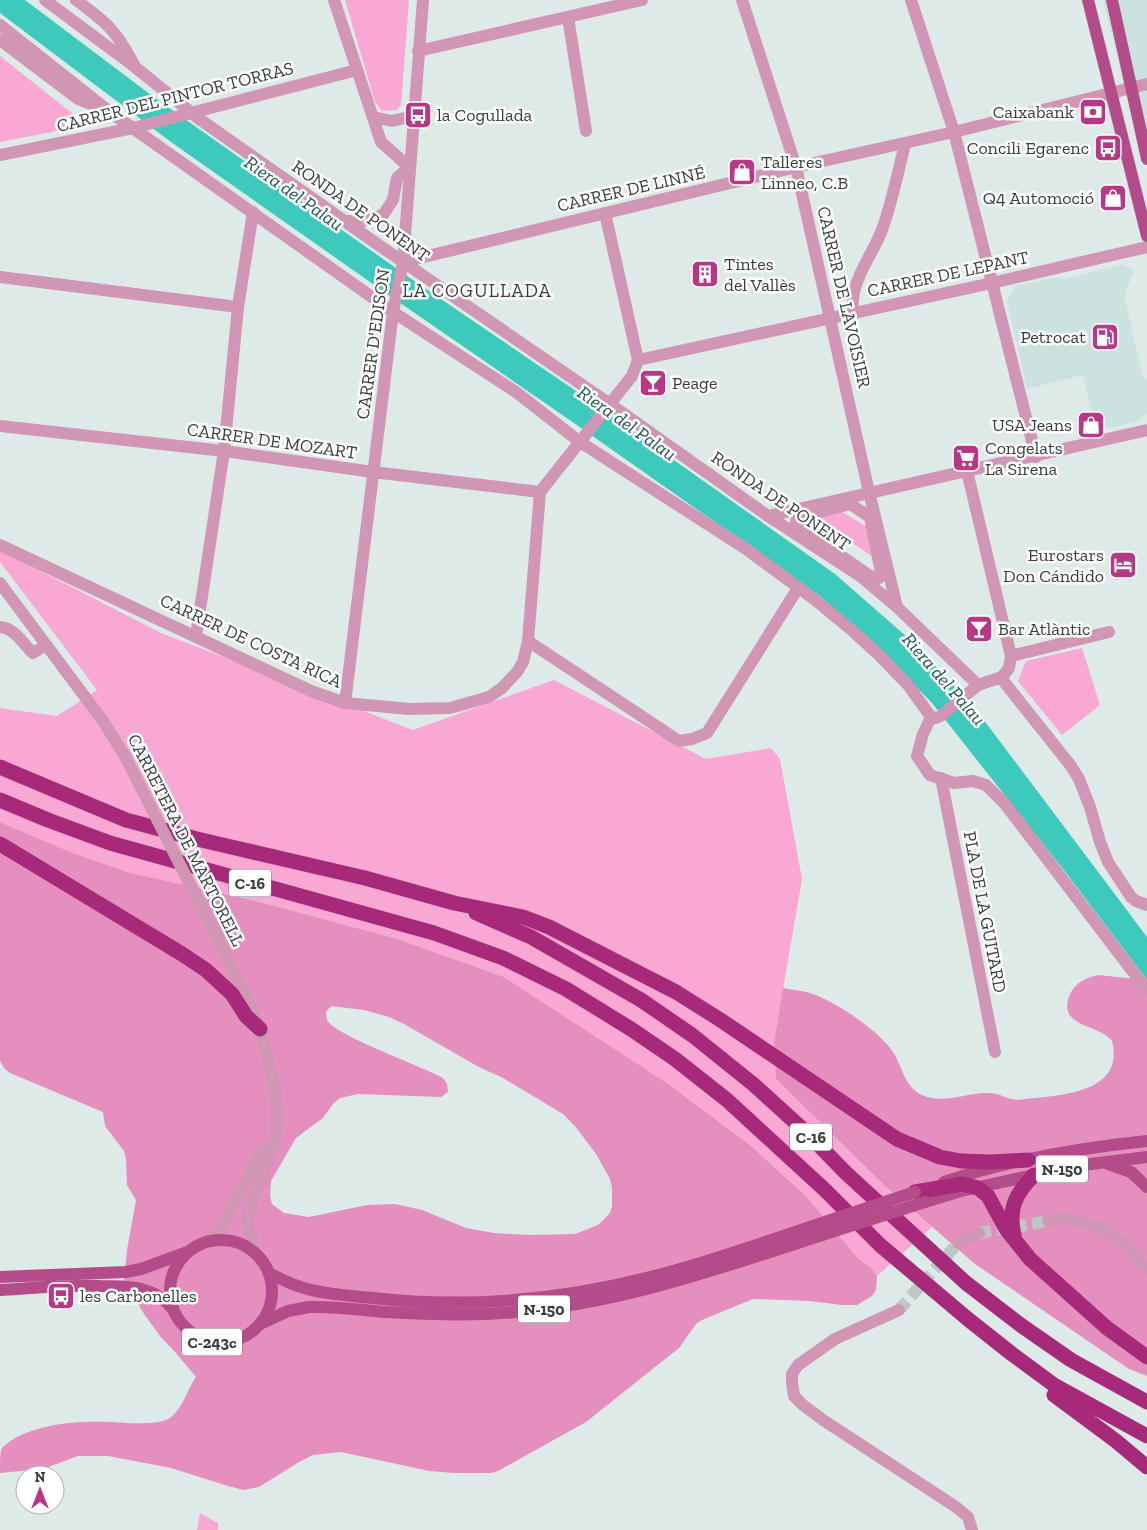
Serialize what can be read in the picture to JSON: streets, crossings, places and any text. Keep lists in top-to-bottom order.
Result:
{
  "streets": {
    "highway": ["C-16"],
    "main road": ["N-150", "C-243c"],
    "street": [
      "CARRER DEL PINTOR TORRAS",
      "CARRER DE LINNÉ",
      "RONDA DE PONENT",
      "CARRER DE LEPANT",
      "CARRER DE LAVOISIER",
      "CARRER D'EDISON",
      "CARRER DE MOZART",
      "CARRER DE COSTA RICA",
      "CARRETERA DE MARTORELL",
      "PLA DE LA GUITARD"
    ]
  },
  "crossings": [
    ["CARRER DEL PINTOR TORRAS", "RONDA DE PONENT"],
    ["CARRER DE LINNÉ", "RONDA DE PONENT"],
    ["CARRER DE LINNÉ", "CARRER DE LAVOISIER"],
    ["CARRER DE LINNÉ", "CARRER D'EDISON"],
    ["RONDA DE PONENT", "CARRER DE LAVOISIER"],
    ["RONDA DE PONENT", "CARRER D'EDISON"],
    ["CARRER DE LEPANT", "CARRER DE LAVOISIER"],
    ["CARRER D'EDISON", "CARRER DE MOZART"],
    ["CARRER D'EDISON", "CARRER DE COSTA RICA"],
    ["CARRER DE MOZART", "CARRER DE COSTA RICA"],
    ["CARRETERA DE MARTORELL", "N-150"],
    ["CARRETERA DE MARTORELL", "C-243c"],
    ["N-150", "C-243c"]
  ],
  "districts": ["LA COGULLADA"],
  "water": ["Riera del Palau"],
  "places": {
    "bank": ["Caixabank"],
    "bus stop": ["la Cogullada", "Concili Egarenc", "les Carbonelles"],
    "shop": ["Talleres Linneo, C.B", "Q4 Automoció", "USA Jeans"],
    "building": ["Tintes del Vallès"],
    "fuel station": ["Petrocat"],
    "bar": ["Peage", "Bar Atlàntic"],
    "supermarket": ["Congelats La Sirena"],
    "hotel": ["Eurostars Don Cándido"]
  },
  "north": "top"
}
